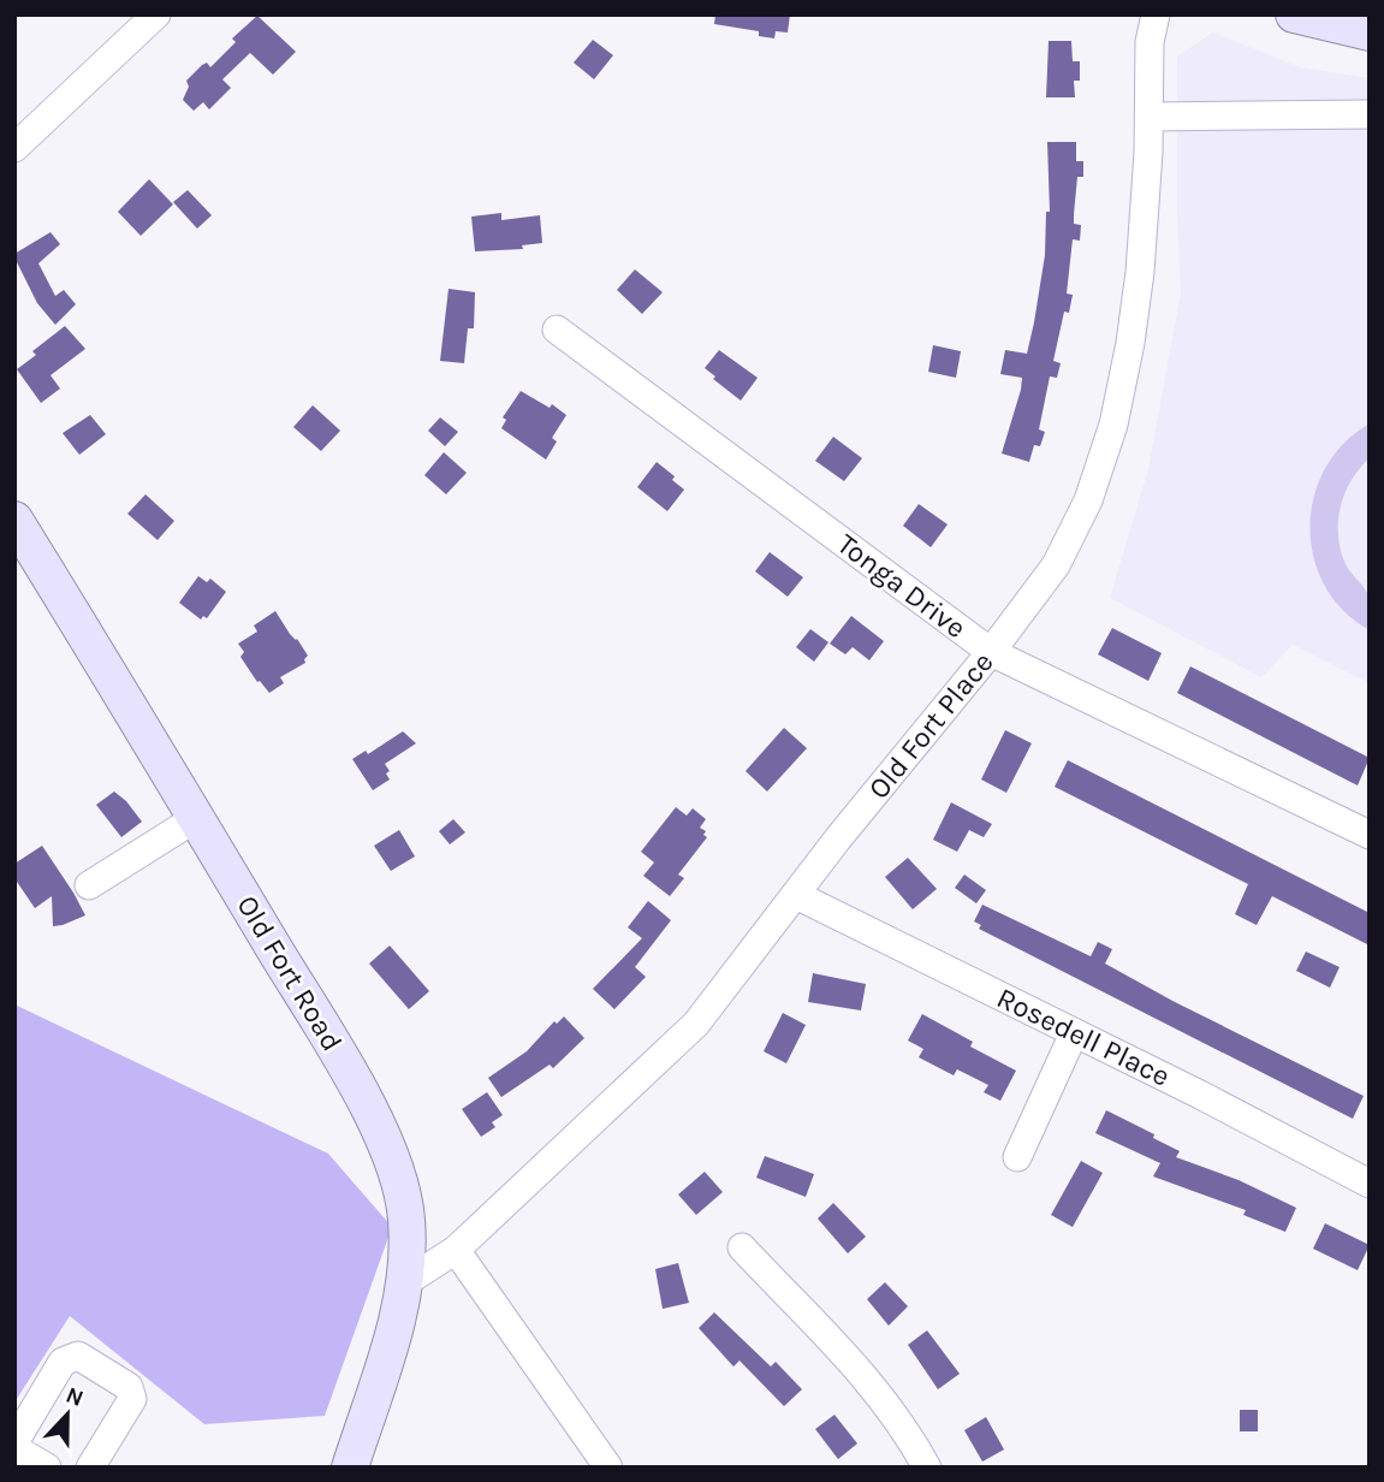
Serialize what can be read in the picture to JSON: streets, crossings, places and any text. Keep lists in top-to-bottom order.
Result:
{
  "streets": {
    "main road": ["Old Fort Road"],
    "street": ["Tonga Drive", "Old Fort Place", "Rosedell Place"]
  },
  "crossings": [
    ["Tonga Drive", "Old Fort Place"],
    ["Old Fort Place", "Old Fort Road"],
    ["Old Fort Place", "Rosedell Place"]
  ],
  "north": "top"
}
